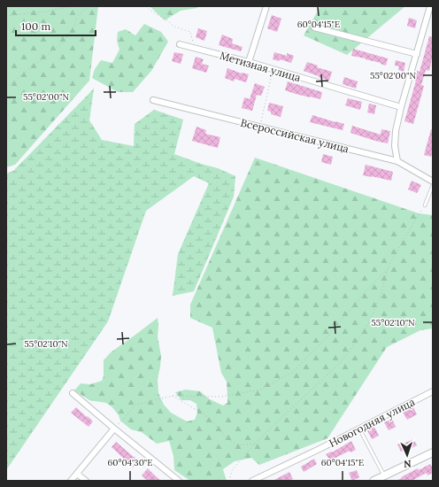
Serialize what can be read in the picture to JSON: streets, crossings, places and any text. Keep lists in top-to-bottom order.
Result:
{
  "streets": {
    "street": ["Метизная улица", "Всероссийская улица", "Новогодняя улица"]
  },
  "scale_bar": "100 m",
  "north": "bottom",
  "coordinates": [
    "60°04'15\"E",
    "55°02'00\"N",
    "55°02'10\"N",
    "60°04'30\"E"
  ]
}
